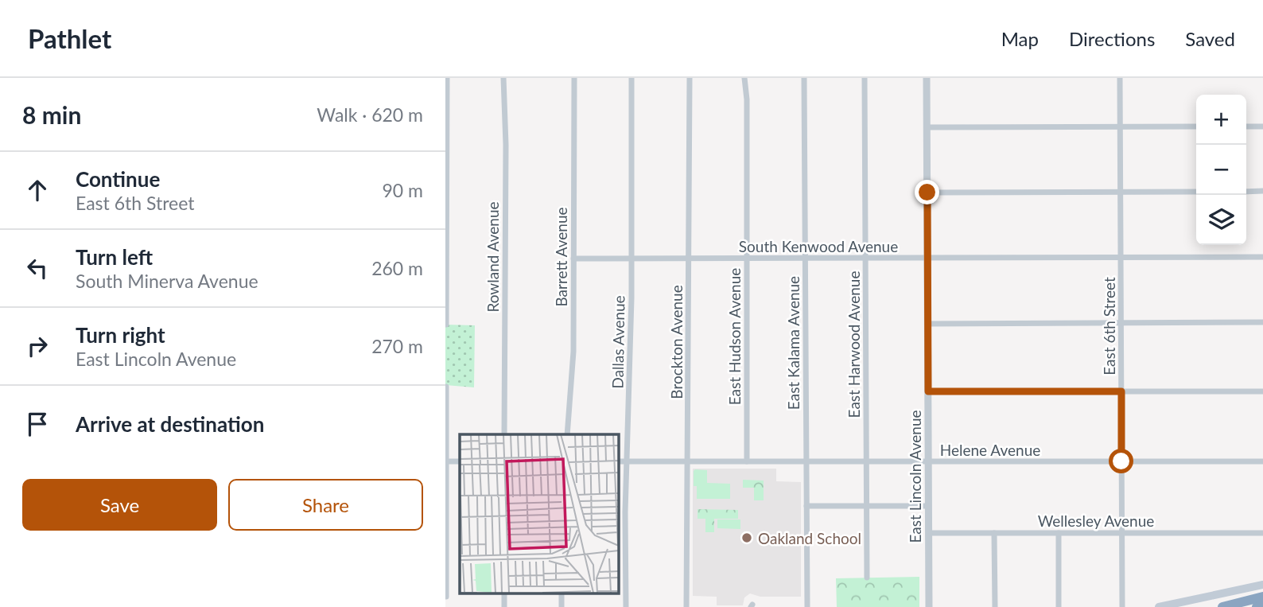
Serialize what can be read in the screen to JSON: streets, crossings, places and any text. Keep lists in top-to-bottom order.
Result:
{
  "streets": {
    "street": [
      "South Kenwood Avenue",
      "Rowland Avenue",
      "Barrett Avenue",
      "East 6th Street",
      "East Hudson Avenue",
      "Dallas Avenue",
      "Brockton Avenue",
      "East Kalama Avenue",
      "East Harwood Avenue",
      "Helene Avenue",
      "East Lincoln Avenue",
      "Wellesley Avenue"
    ]
  },
  "crossings": [
    ["South Kenwood Avenue", "Barrett Avenue"],
    ["South Kenwood Avenue", "East 6th Street"],
    ["South Kenwood Avenue", "East Hudson Avenue"],
    ["South Kenwood Avenue", "Dallas Avenue"],
    ["South Kenwood Avenue", "Brockton Avenue"],
    ["South Kenwood Avenue", "East Kalama Avenue"],
    ["South Kenwood Avenue", "East Harwood Avenue"],
    ["South Kenwood Avenue", "East Lincoln Avenue"],
    ["East 6th Street", "Helene Avenue"],
    ["East 6th Street", "Wellesley Avenue"],
    ["East Hudson Avenue", "Helene Avenue"],
    ["Dallas Avenue", "Helene Avenue"],
    ["Brockton Avenue", "Helene Avenue"],
    ["East Kalama Avenue", "Helene Avenue"],
    ["East Harwood Avenue", "Helene Avenue"],
    ["Helene Avenue", "East Lincoln Avenue"],
    ["East Lincoln Avenue", "Wellesley Avenue"]
  ],
  "places": ["Oakland School"],
  "page": {
    "header": "Pathlet",
    "nav": ["Map", "Directions", "Saved"],
    "heading": ["8 min", "Walk · 620 m"],
    "map_buttons": ["+", "−"],
    "list": [
      ["Continue", "East 6th Street", "90 m"],
      ["Turn left", "South Minerva Avenue", "260 m"],
      ["Turn right", "East Lincoln Avenue", "270 m"],
      "Arrive at destination"
    ],
    "buttons": ["Save", "Share"]
  }
}
